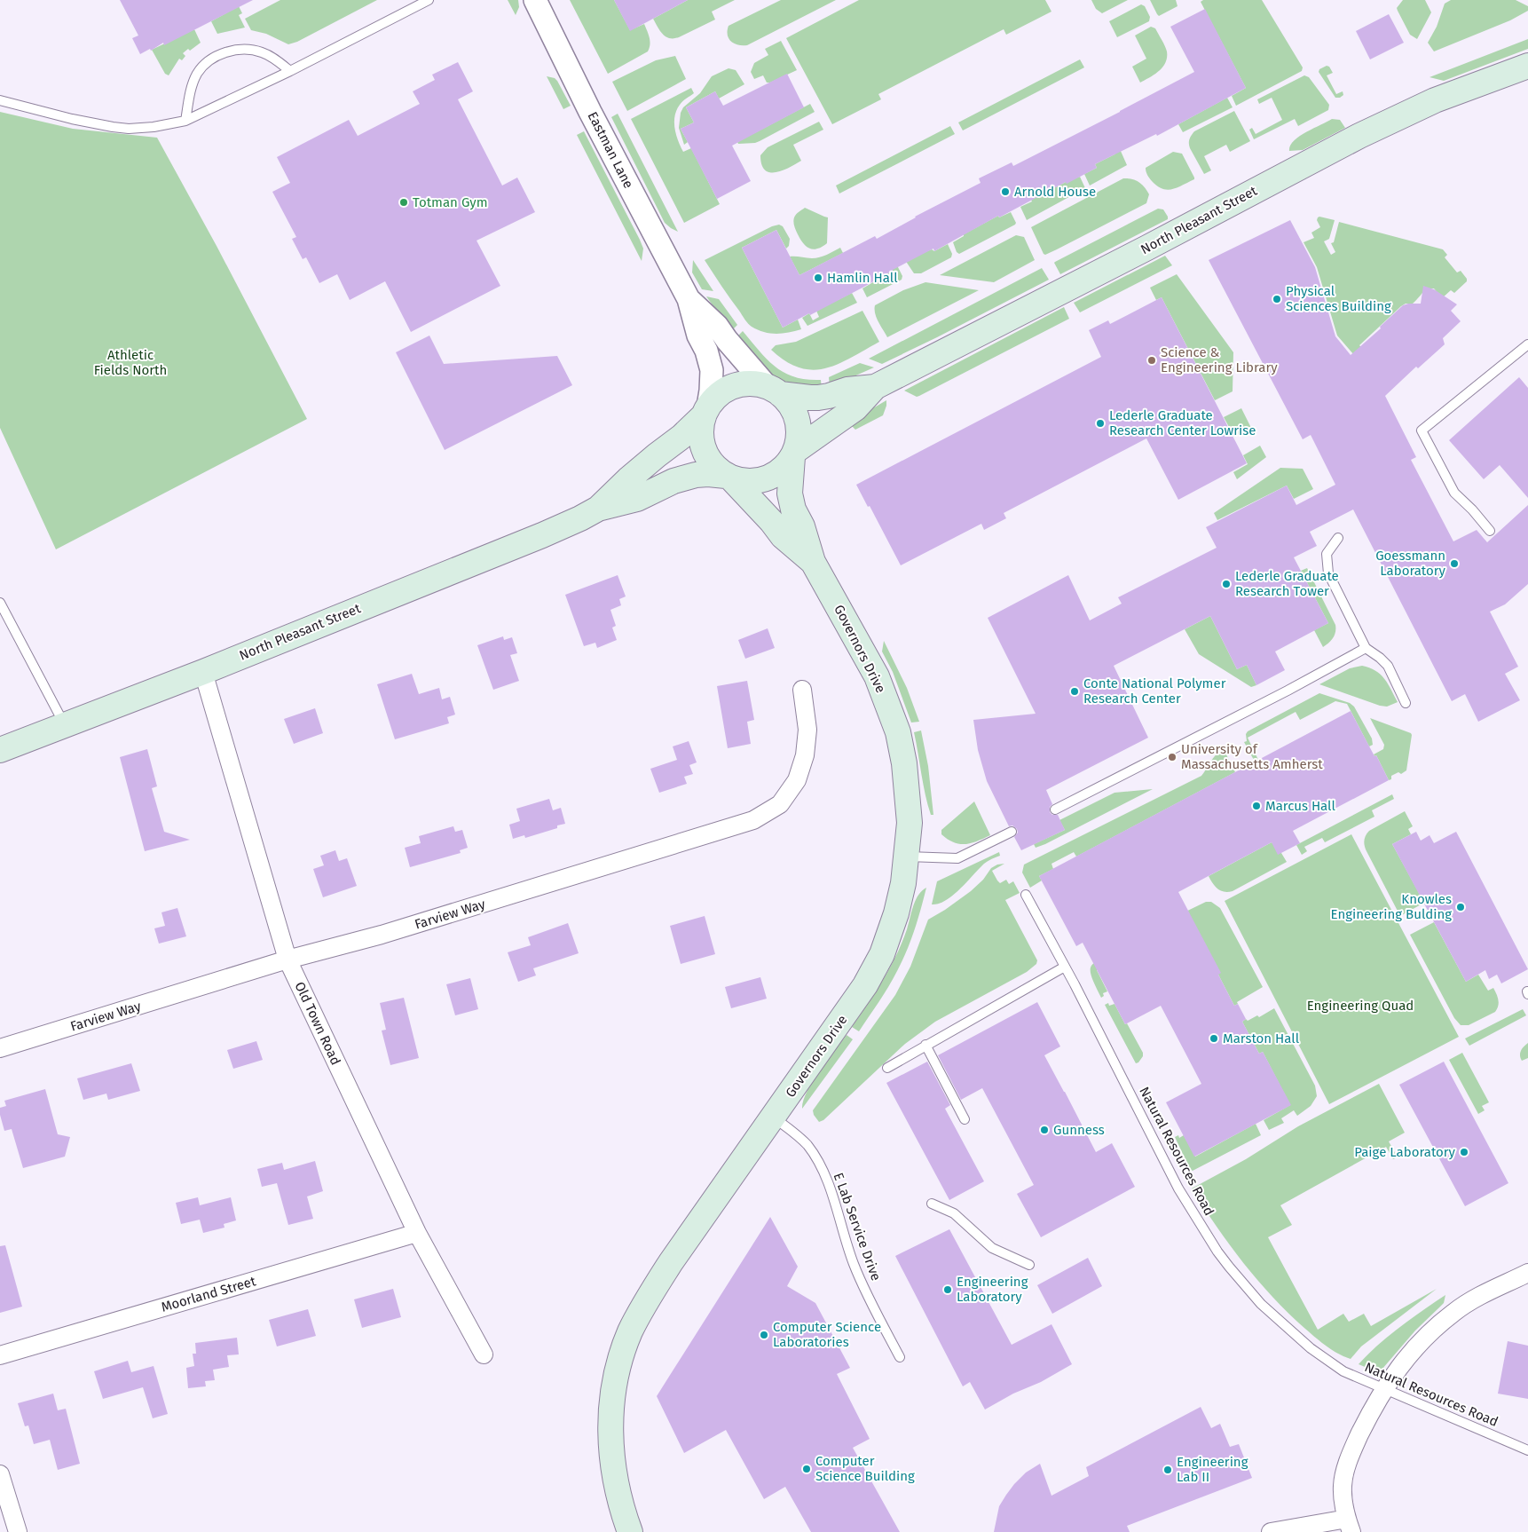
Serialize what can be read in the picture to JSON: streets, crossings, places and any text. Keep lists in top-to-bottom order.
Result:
{
  "streets": {
    "main road": ["North Pleasant Street", "Governors Drive"],
    "street": [
      "Eastman Lane",
      "Farview Way",
      "Old Town Road",
      "Moorland Street"
    ],
    "lane": ["Natural Resources Road", "E Lab Service Drive"]
  },
  "crossings": [
    ["Eastman Lane", "North Pleasant Street"],
    ["Eastman Lane", "Governors Drive"],
    ["North Pleasant Street", "Governors Drive"],
    ["North Pleasant Street", "Old Town Road"],
    ["Governors Drive", "E Lab Service Drive"],
    ["Farview Way", "Old Town Road"],
    ["Old Town Road", "Moorland Street"]
  ],
  "parks": ["Athletic Fields North", "Engineering Quad"],
  "places": [
    "Arnold House",
    "Totman Gym",
    "Hamlin Hall",
    "Physical Sciences Building",
    "Science & Engineering Library",
    "Lederle Graduate Research Center Lowrise",
    "Goessmann Laboratory",
    "Lederle Graduate Research Tower",
    "Conte National Polymer Research Center",
    "University of Massachusetts Amherst",
    "Marcus Hall",
    "Knowles Engineering Bulding",
    "Marston Hall",
    "Gunness",
    "Paige Laboratory",
    "Engineering Laboratory",
    "Computer Science Laboratories",
    "Computer Science Building",
    "Engineering Lab II"
  ]
}
